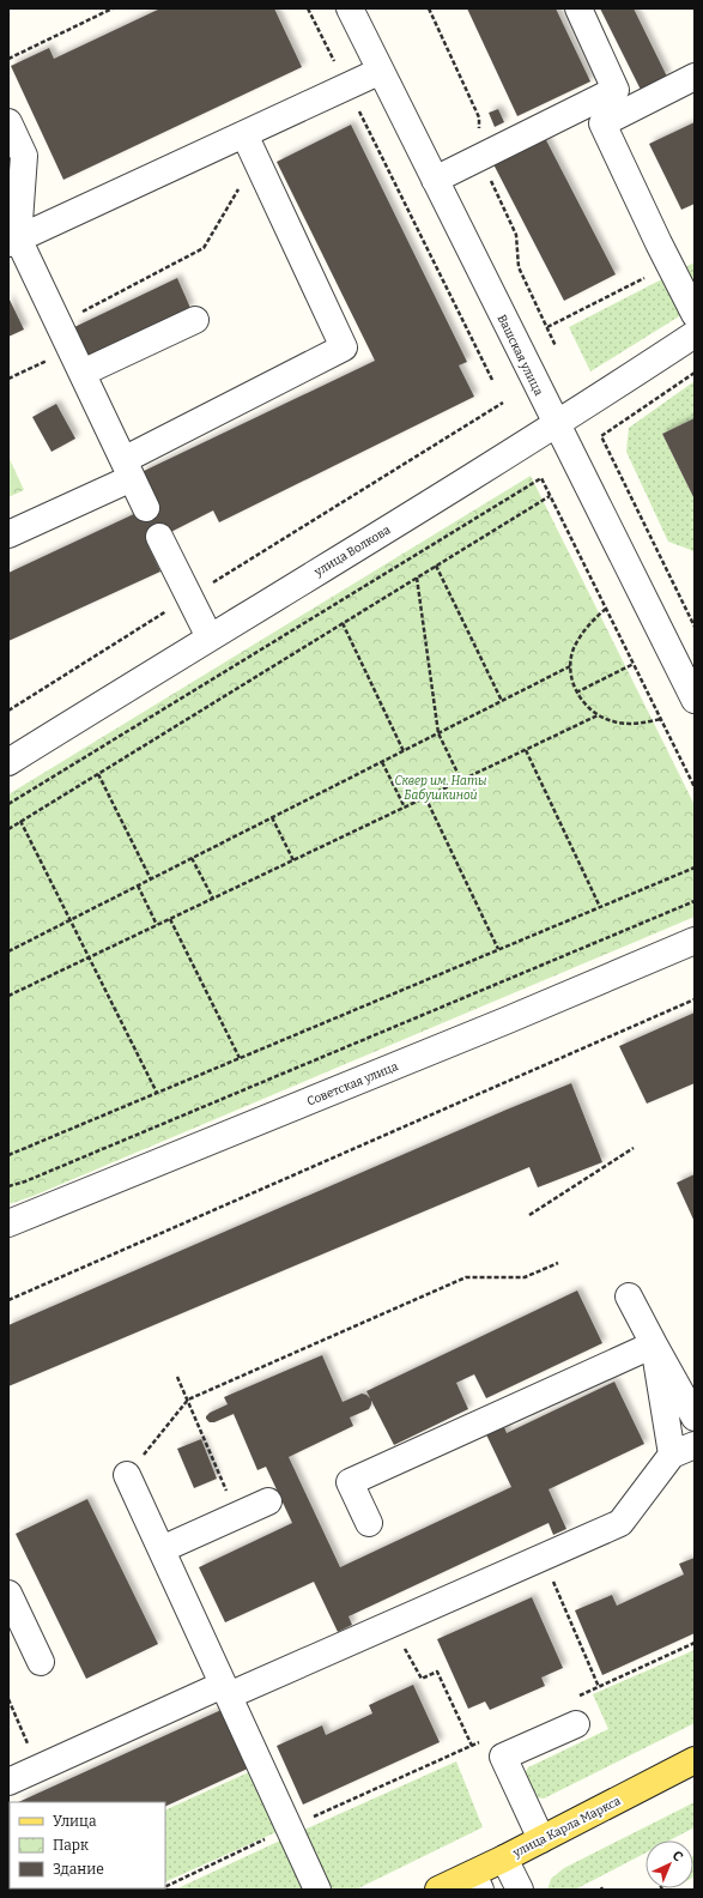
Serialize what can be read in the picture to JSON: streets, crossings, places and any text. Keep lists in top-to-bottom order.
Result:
{
  "streets": {
    "main road": ["улица Карла Маркса"],
    "street": ["Вашская улица", "улица Волкова", "Советская улица"]
  },
  "crossings": [
    ["Вашская улица", "улица Волкова"]
  ],
  "parks": ["Сквер им. Наты Бабушкиной"],
  "legend": ["Улица", "Парк", "Здание"],
  "north": "top right"
}
